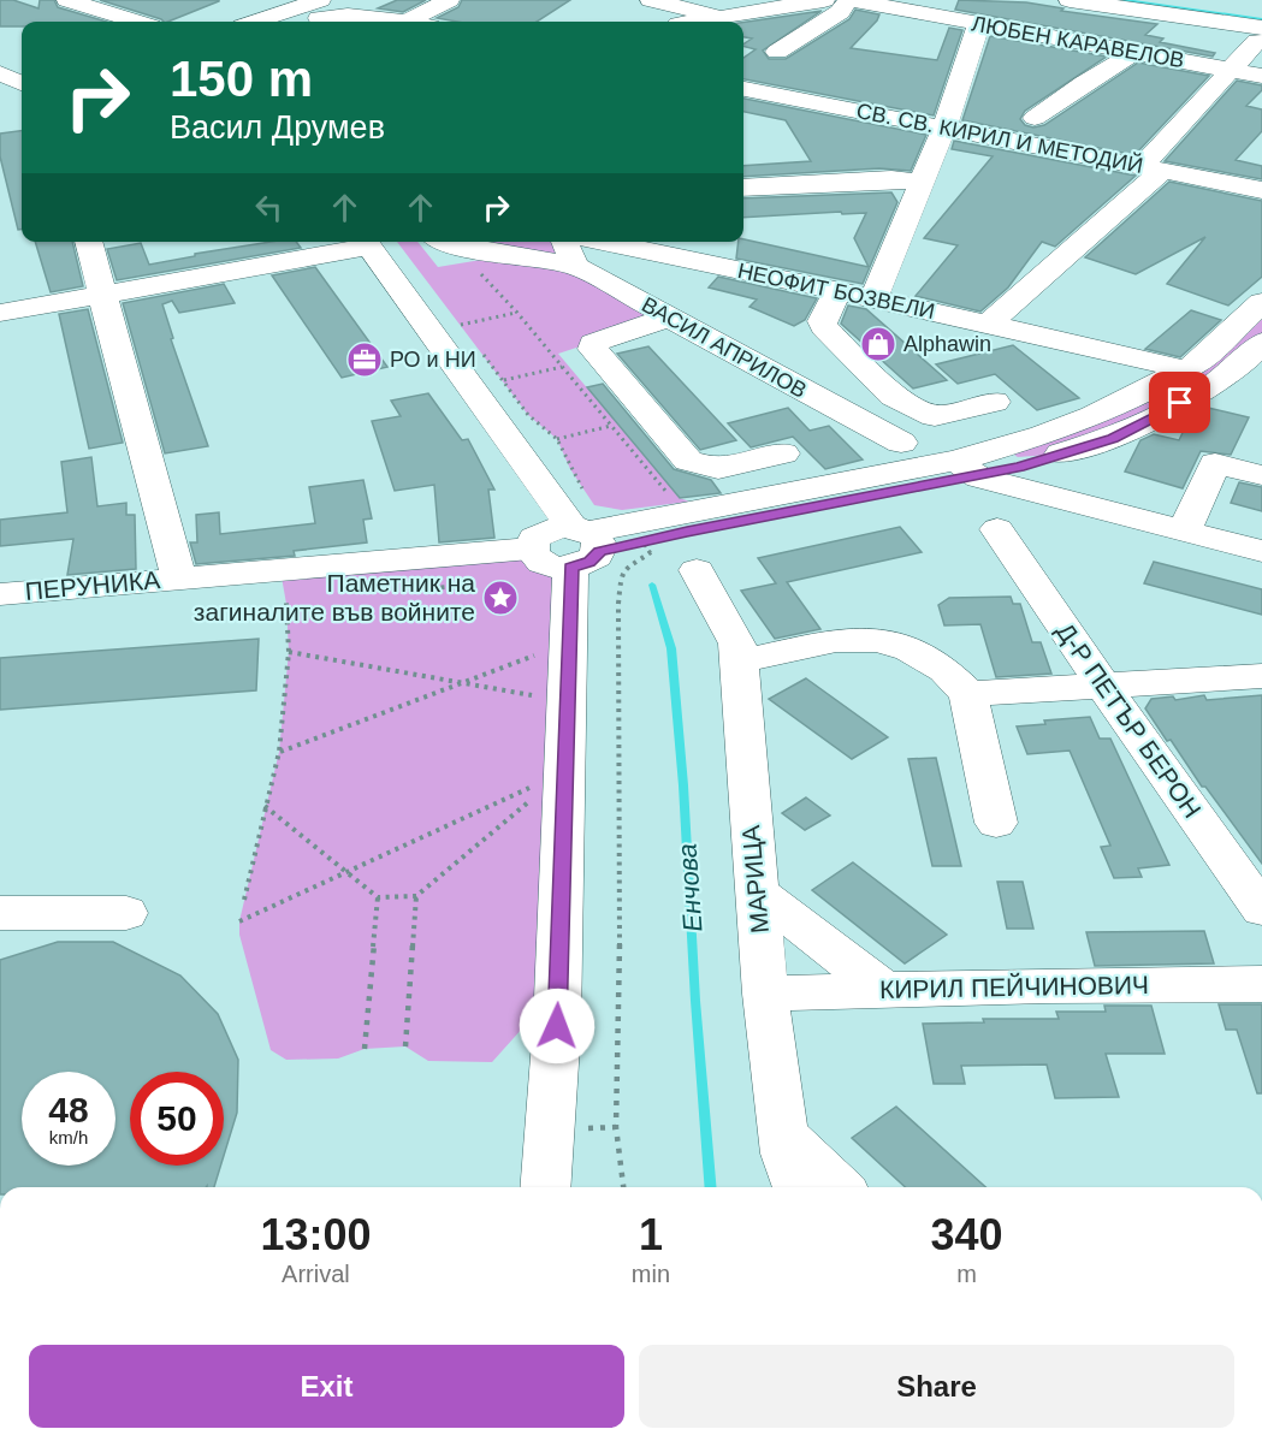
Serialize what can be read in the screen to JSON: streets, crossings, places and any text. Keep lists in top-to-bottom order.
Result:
{
  "streets": {
    "street": [
      "ЛЮБЕН КАРАВЕЛОВ",
      "СВ. СВ. КИРИЛ И МЕТОДИЙ",
      "НЕОФИТ БОЗВЕЛИ",
      "ВАСИЛ АПРИЛОВ",
      "ПЕРУНИКА",
      "Д-Р ПЕТЪР БЕРОН",
      "МАРИЦА",
      "КИРИЛ ПЕЙЧИНОВИЧ"
    ]
  },
  "crossings": [
    ["НЕОФИТ БОЗВЕЛИ", "ВАСИЛ АПРИЛОВ"],
    ["МАРИЦА", "КИРИЛ ПЕЙЧИНОВИЧ"]
  ],
  "water": ["Енчова"],
  "places": {
    "shop": ["Alphawin"],
    "office": ["РО и НИ"],
    "place": ["Паметник на загиналите във войните"]
  },
  "page": {
    "turn": ["150 m", "Васил Друмев"],
    "speed": "48 km/h",
    "limit": "50",
    "eta": [
      "13:00",
      "Arrival",
      "1",
      "min",
      "340",
      "m"
    ],
    "buttons": ["Exit", "Share"]
  }
}
